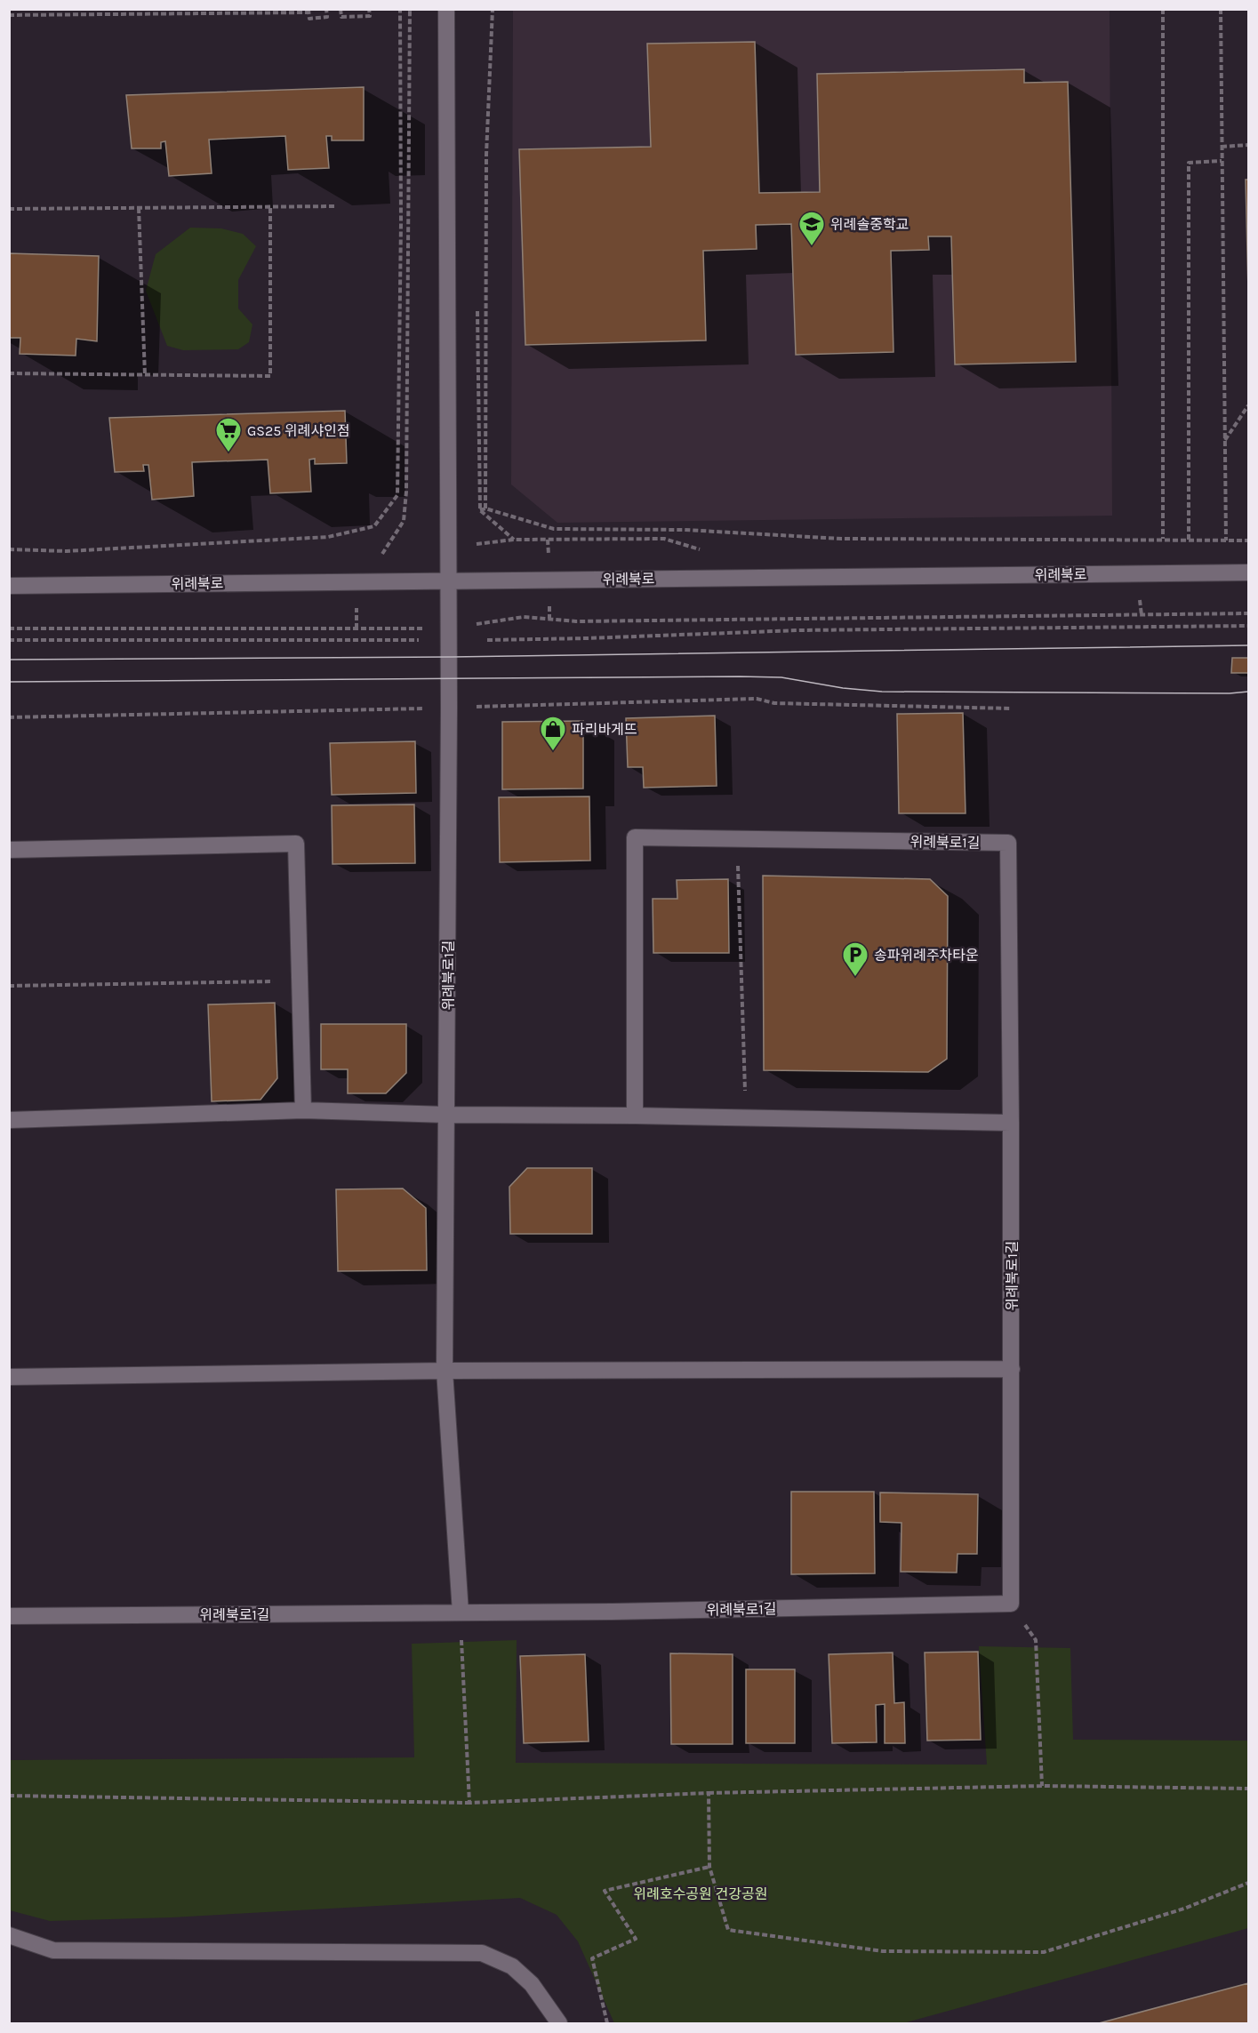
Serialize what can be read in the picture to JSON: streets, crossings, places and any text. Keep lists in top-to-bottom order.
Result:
{
  "streets": {
    "street": ["위례북로", "위례북로1길"]
  },
  "crossings": [
    ["위례북로", "위례북로1길"]
  ],
  "parks": ["위례호수공원 건강공원"],
  "places": {
    "school or university": ["위례솔중학교"],
    "supermarket": ["GS25 위례샤인점"],
    "shop": ["파리바게뜨"],
    "parking": ["송파위례주차타운"]
  }
}
